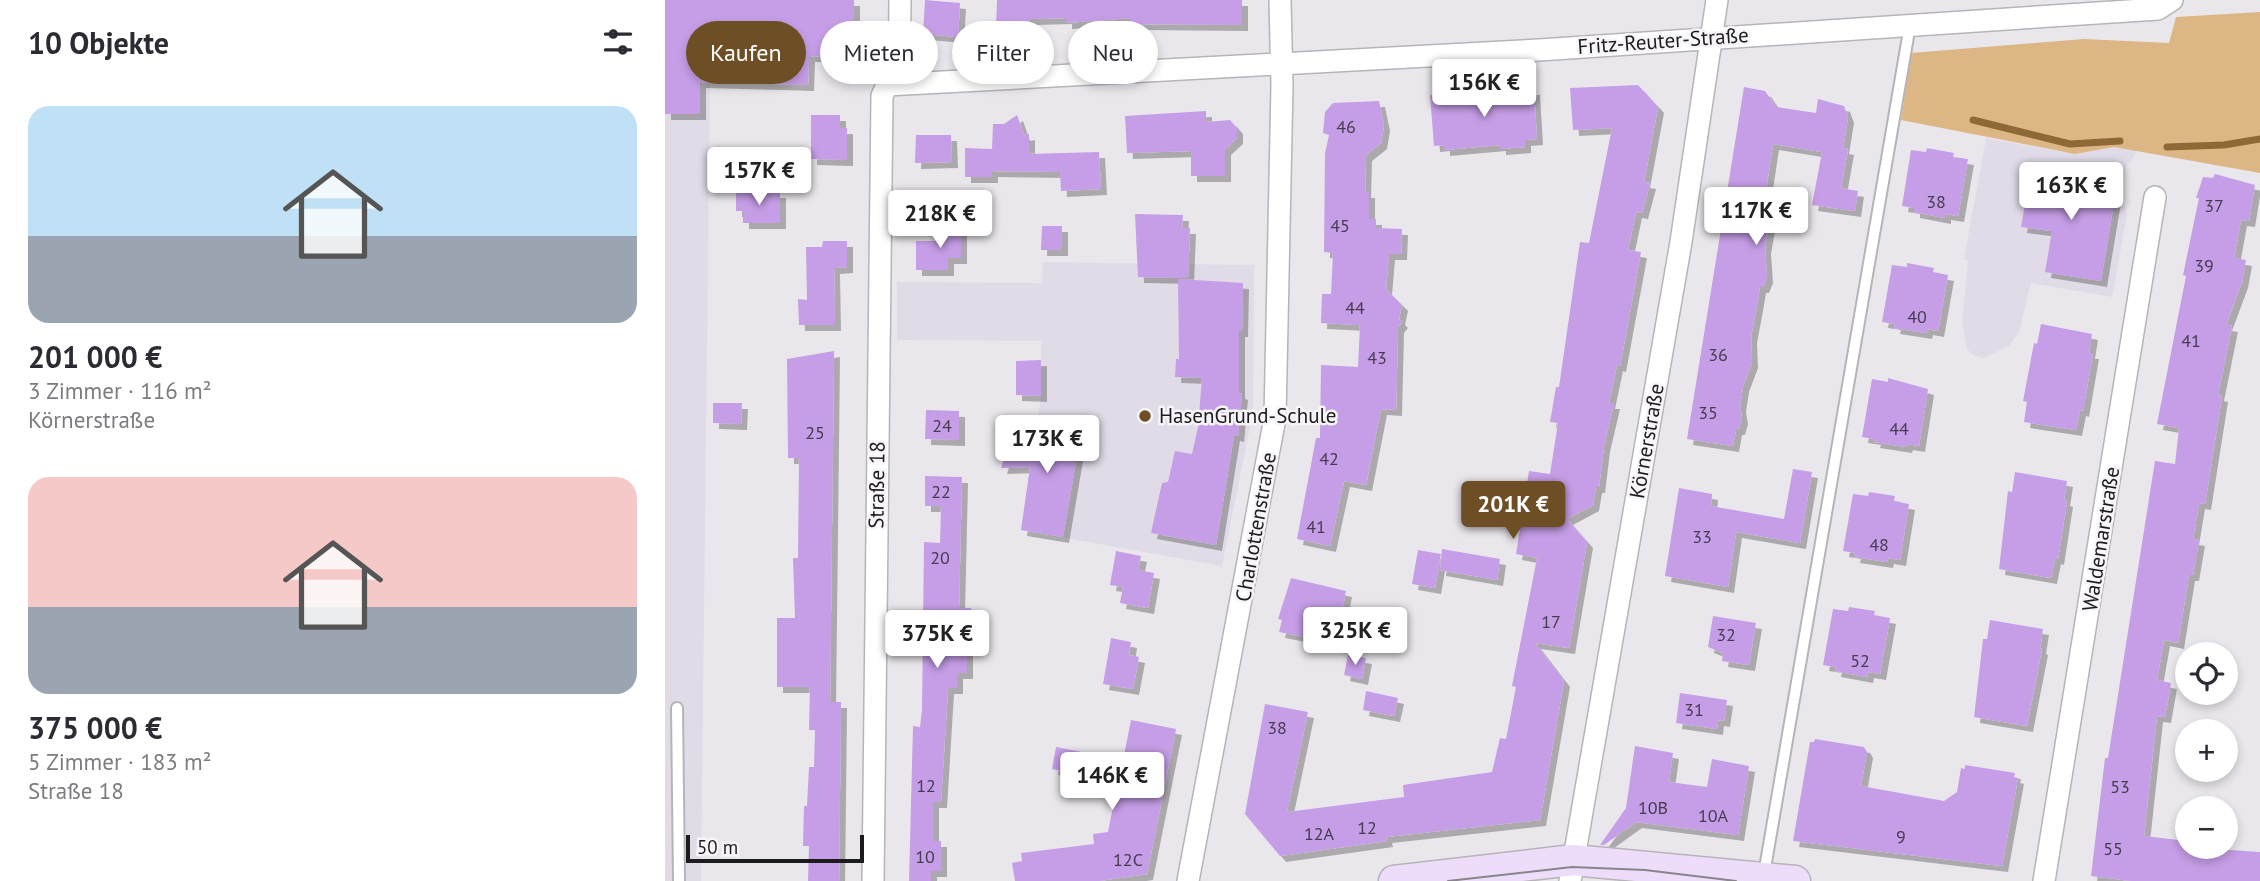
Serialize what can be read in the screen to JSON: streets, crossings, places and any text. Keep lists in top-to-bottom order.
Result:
{
  "streets": {
    "street": [
      "Fritz-Reuter-Straße",
      "Körnerstraße",
      "Straße 18",
      "Charlottenstraße",
      "Waldemarstraße"
    ]
  },
  "crossings": [
    ["Fritz-Reuter-Straße", "Körnerstraße"],
    ["Fritz-Reuter-Straße", "Straße 18"],
    ["Fritz-Reuter-Straße", "Charlottenstraße"]
  ],
  "places": ["HasenGrund-Schule"],
  "house_numbers": [
    "46",
    "38",
    "37",
    "45",
    "39",
    "44",
    "40",
    "41",
    "36",
    "43",
    "35",
    "24",
    "44",
    "25",
    "42",
    "22",
    "41",
    "33",
    "48",
    "20",
    "17",
    "32",
    "52",
    "31",
    "38",
    "12",
    "53",
    "10B",
    "10A",
    "12",
    "12A",
    "9",
    "55",
    "10",
    "12C"
  ],
  "scale_bar": "50 m",
  "page": {
    "heading": "10 Objekte",
    "chip": [
      "Kaufen",
      "Mieten",
      "Filter",
      "Neu"
    ],
    "price": [
      "156K €",
      "157K €",
      "163K €",
      "117K €",
      "218K €",
      "173K €",
      "201K €",
      "325K €",
      "375K €",
      "146K €"
    ],
    "list": [
      {
        "name": "201 000 €",
        "note": "3 Zimmer · 116 m² · Körnerstraße"
      },
      {
        "name": "375 000 €",
        "note": "5 Zimmer · 183 m² · Straße 18"
      }
    ],
    "map_buttons": ["+", "−"],
    "scale": "50 m"
  }
}
